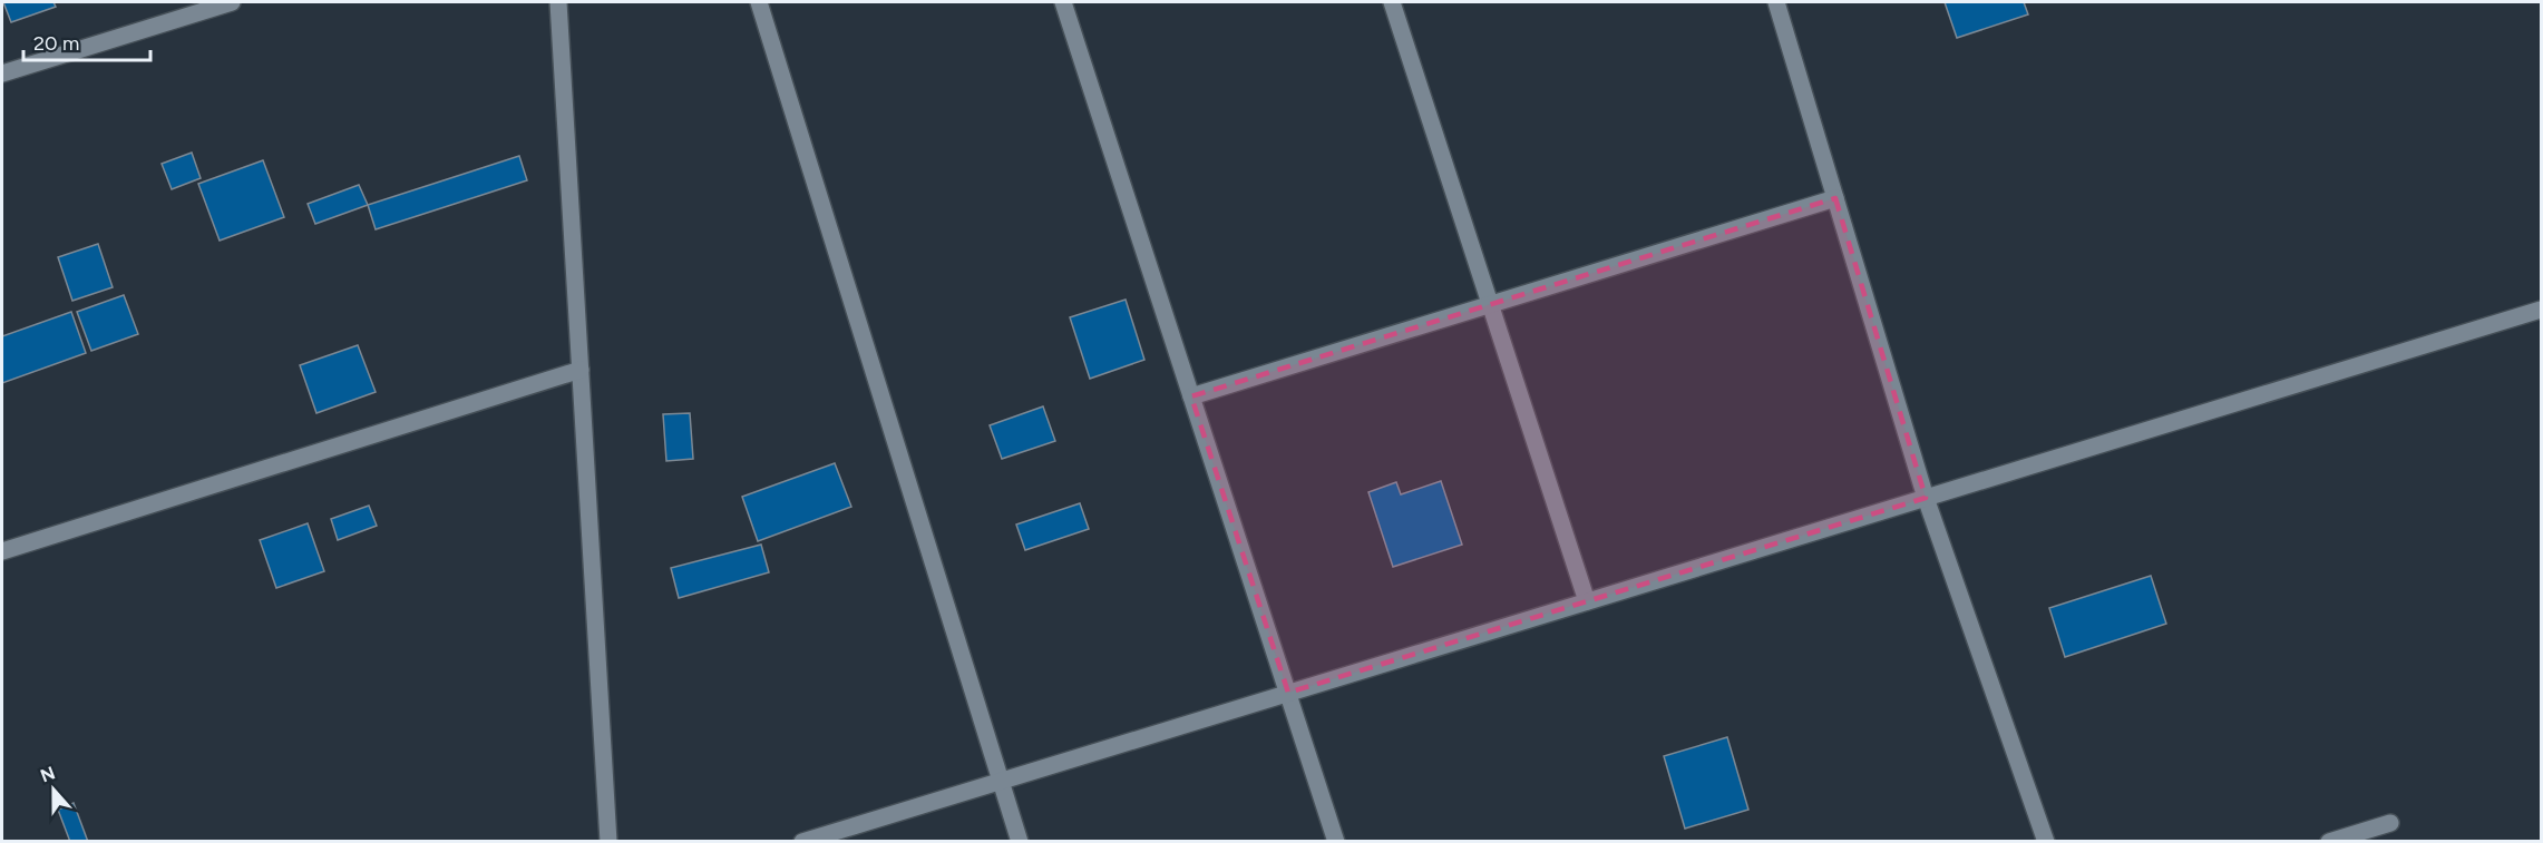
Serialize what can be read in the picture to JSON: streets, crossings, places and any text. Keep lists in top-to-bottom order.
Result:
{
  "scale_bar": "20 m",
  "north": "top"
}
